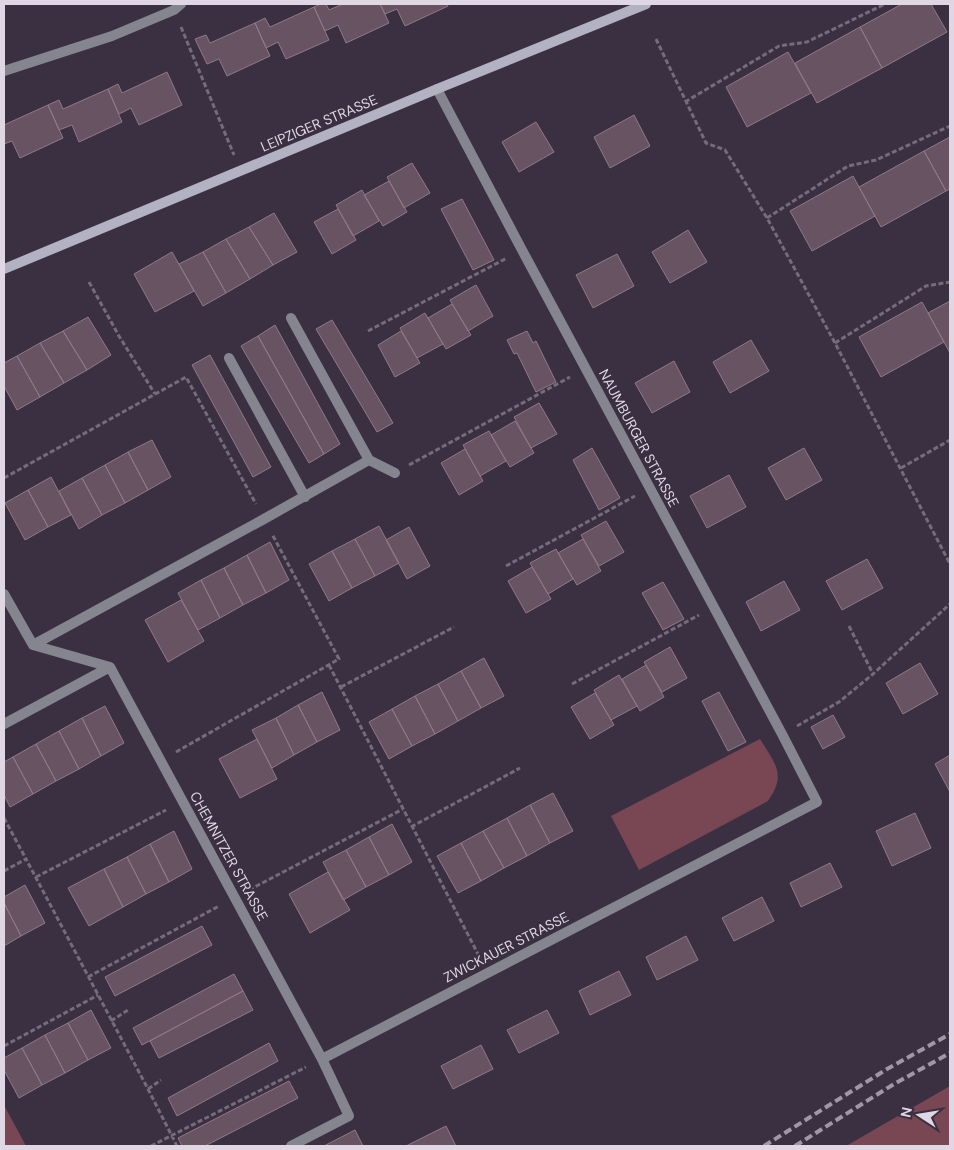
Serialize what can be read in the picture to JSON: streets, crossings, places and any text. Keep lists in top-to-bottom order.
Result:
{
  "streets": {
    "main road": ["LEIPZIGER STRASSE"],
    "street": ["NAUMBURGER STRASSE", "CHEMNITZER STRASSE", "ZWICKAUER STRASSE"]
  },
  "crossings": [
    ["LEIPZIGER STRASSE", "NAUMBURGER STRASSE"],
    ["NAUMBURGER STRASSE", "ZWICKAUER STRASSE"],
    ["CHEMNITZER STRASSE", "ZWICKAUER STRASSE"]
  ],
  "north": "left"
}
